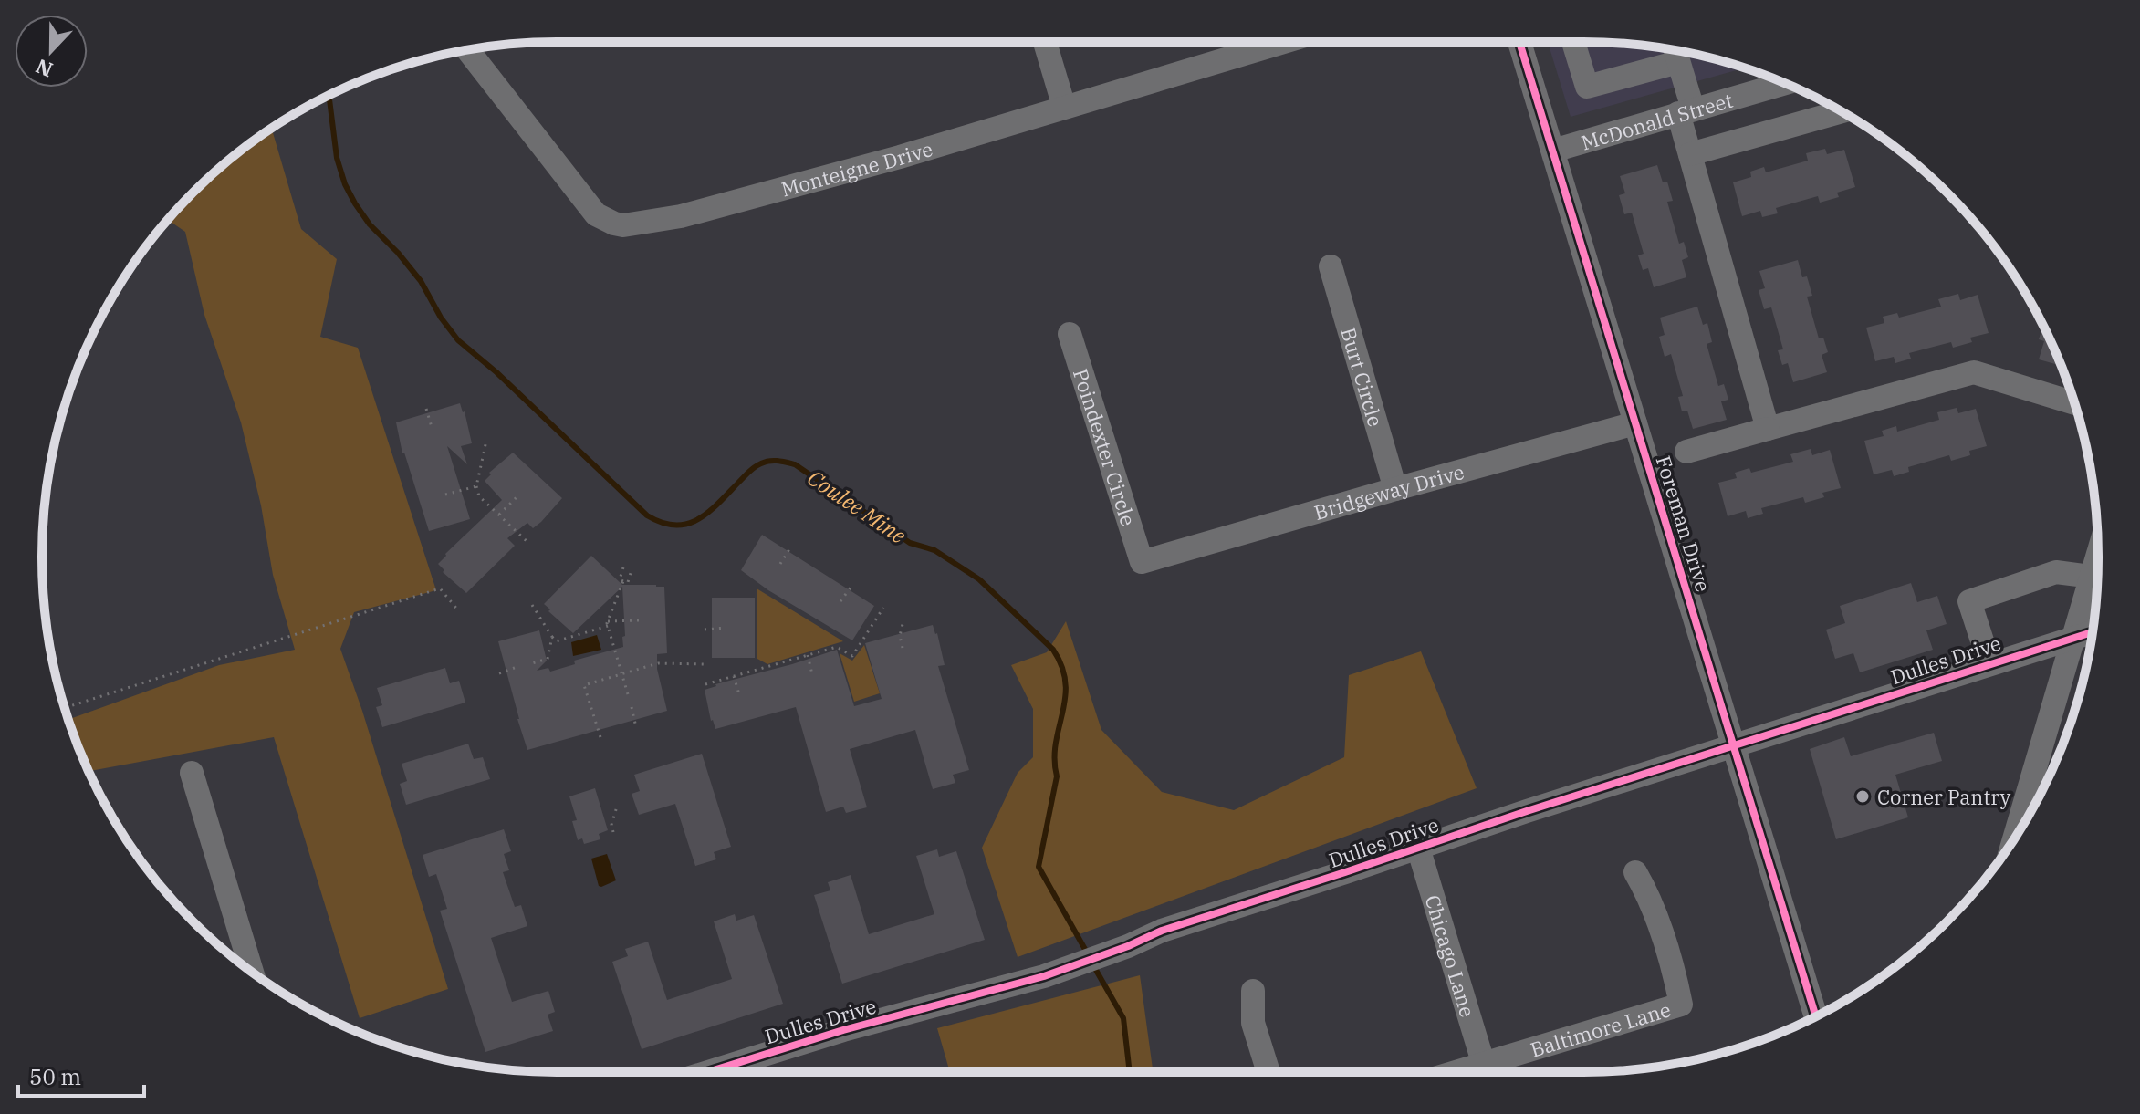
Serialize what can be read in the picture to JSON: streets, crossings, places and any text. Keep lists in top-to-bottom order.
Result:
{
  "streets": {
    "street": [
      "McDonald Street",
      "Monteigne Drive",
      "Burt Circle",
      "Poindexter Circle",
      "Bridgeway Drive",
      "Foreman Drive",
      "Dulles Drive",
      "Chicago Lane",
      "Baltimore Lane"
    ]
  },
  "crossings": [
    ["McDonald Street", "Foreman Drive"],
    ["Burt Circle", "Bridgeway Drive"],
    ["Poindexter Circle", "Bridgeway Drive"],
    ["Bridgeway Drive", "Foreman Drive"],
    ["Foreman Drive", "Dulles Drive"],
    ["Dulles Drive", "Chicago Lane"],
    ["Chicago Lane", "Baltimore Lane"]
  ],
  "water": ["Coulee Mine"],
  "places": ["Corner Pantry"],
  "scale_bar": "50 m",
  "north": "bottom"
}
